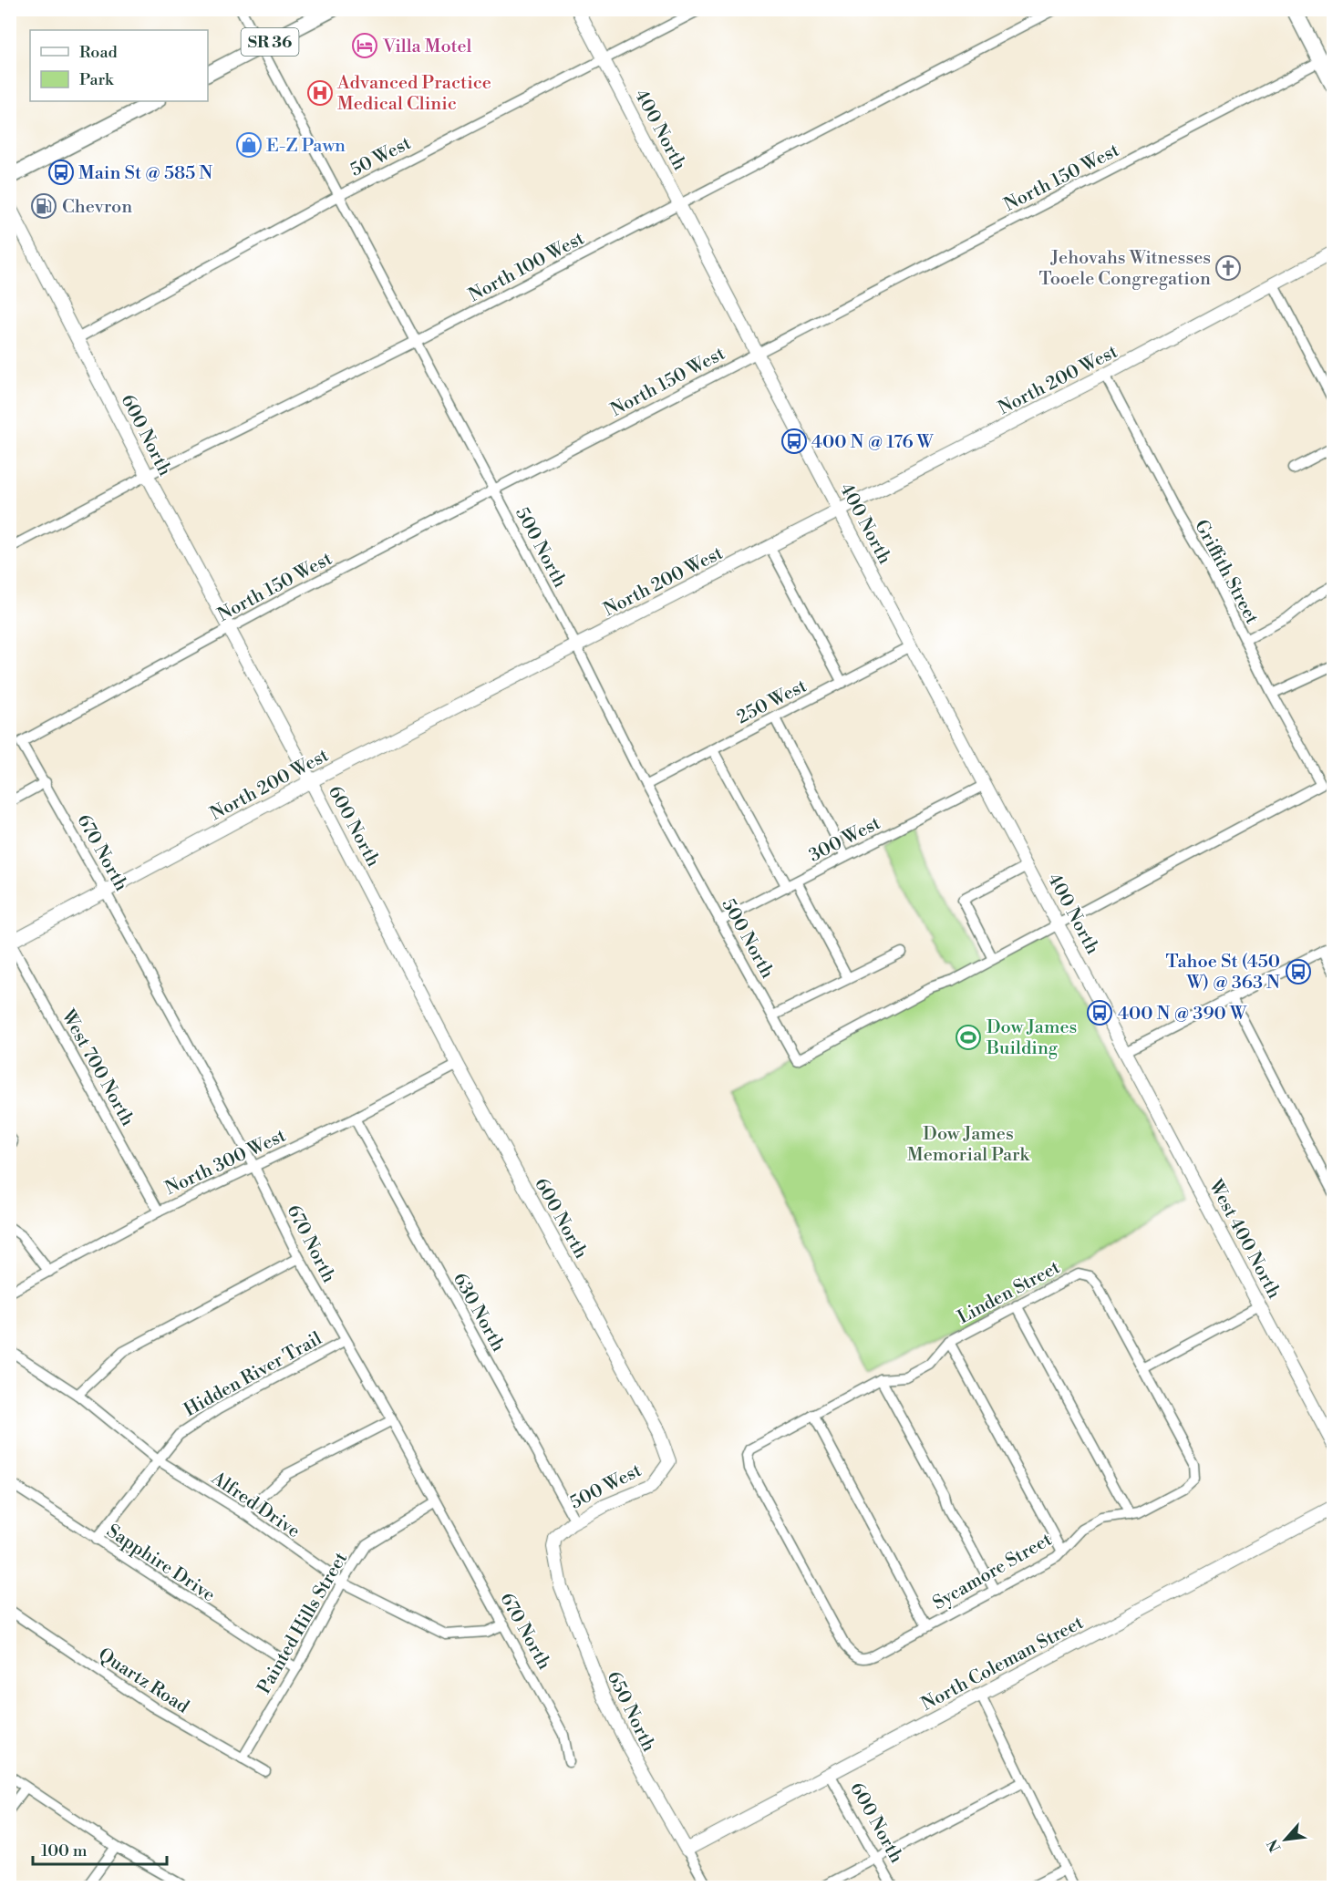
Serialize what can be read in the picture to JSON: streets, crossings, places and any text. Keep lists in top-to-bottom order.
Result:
{
  "streets": {
    "main road": ["SR 36"],
    "street": [
      "400 North",
      "50 West",
      "North 150 West",
      "North 100 West",
      "North 200 West",
      "600 North",
      "500 North",
      "Griffith Street",
      "250 West",
      "300 West",
      "670 North",
      "West 700 North",
      "North 300 West",
      "West 400 North",
      "Linden Street",
      "630 North",
      "Hidden River Trail",
      "500 West",
      "Alfred Drive",
      "Sapphire Drive",
      "Sycamore Street",
      "Painted Hills Street",
      "North Coleman Street",
      "Quartz Road",
      "650 North"
    ]
  },
  "crossings": [
    ["SR 36", "500 North"],
    ["400 North", "50 West"],
    ["400 North", "North 150 West"],
    ["400 North", "North 100 West"],
    ["400 North", "North 200 West"],
    ["400 North", "Griffith Street"],
    ["400 North", "250 West"],
    ["400 North", "300 West"],
    ["400 North", "West 400 North"],
    ["50 West", "600 North"],
    ["50 West", "500 North"],
    ["North 150 West", "600 North"],
    ["North 150 West", "500 North"],
    ["North 150 West", "670 North"],
    ["North 100 West", "600 North"],
    ["North 100 West", "500 North"],
    ["North 200 West", "600 North"],
    ["North 200 West", "500 North"],
    ["North 200 West", "Griffith Street"],
    ["North 200 West", "670 North"],
    ["North 200 West", "West 700 North"],
    ["600 North", "North 300 West"],
    ["600 North", "500 West"],
    ["600 North", "North Coleman Street"],
    ["500 North", "250 West"],
    ["500 North", "300 West"],
    ["670 North", "North 300 West"],
    ["670 North", "Hidden River Trail"],
    ["670 North", "Alfred Drive"],
    ["670 North", "Painted Hills Street"],
    ["West 700 North", "North 300 West"],
    ["North 300 West", "630 North"],
    ["Linden Street", "Sycamore Street"],
    ["630 North", "500 West"],
    ["Hidden River Trail", "Alfred Drive"],
    ["Hidden River Trail", "Sapphire Drive"],
    ["500 West", "650 North"],
    ["Alfred Drive", "Painted Hills Street"],
    ["Sapphire Drive", "Painted Hills Street"],
    ["Painted Hills Street", "Quartz Road"],
    ["North Coleman Street", "650 North"]
  ],
  "parks": ["Dow James Memorial Park"],
  "places": {
    "hotel": ["Villa Motel"],
    "hospital": ["Advanced Practice Medical Clinic"],
    "shop": ["E-Z Pawn"],
    "bus stop": [
      "Main St @ 585 N",
      "400 N @ 176 W",
      "Tahoe St (450 W) @ 363 N",
      "400 N @ 390 W"
    ],
    "fuel station": ["Chevron"],
    "church": ["Jehovahs Witnesses Tooele Congregation"],
    "sports": ["Dow James Building"]
  },
  "legend": ["Road", "Park"],
  "scale_bar": "100 m",
  "north": "bottom left"
}
